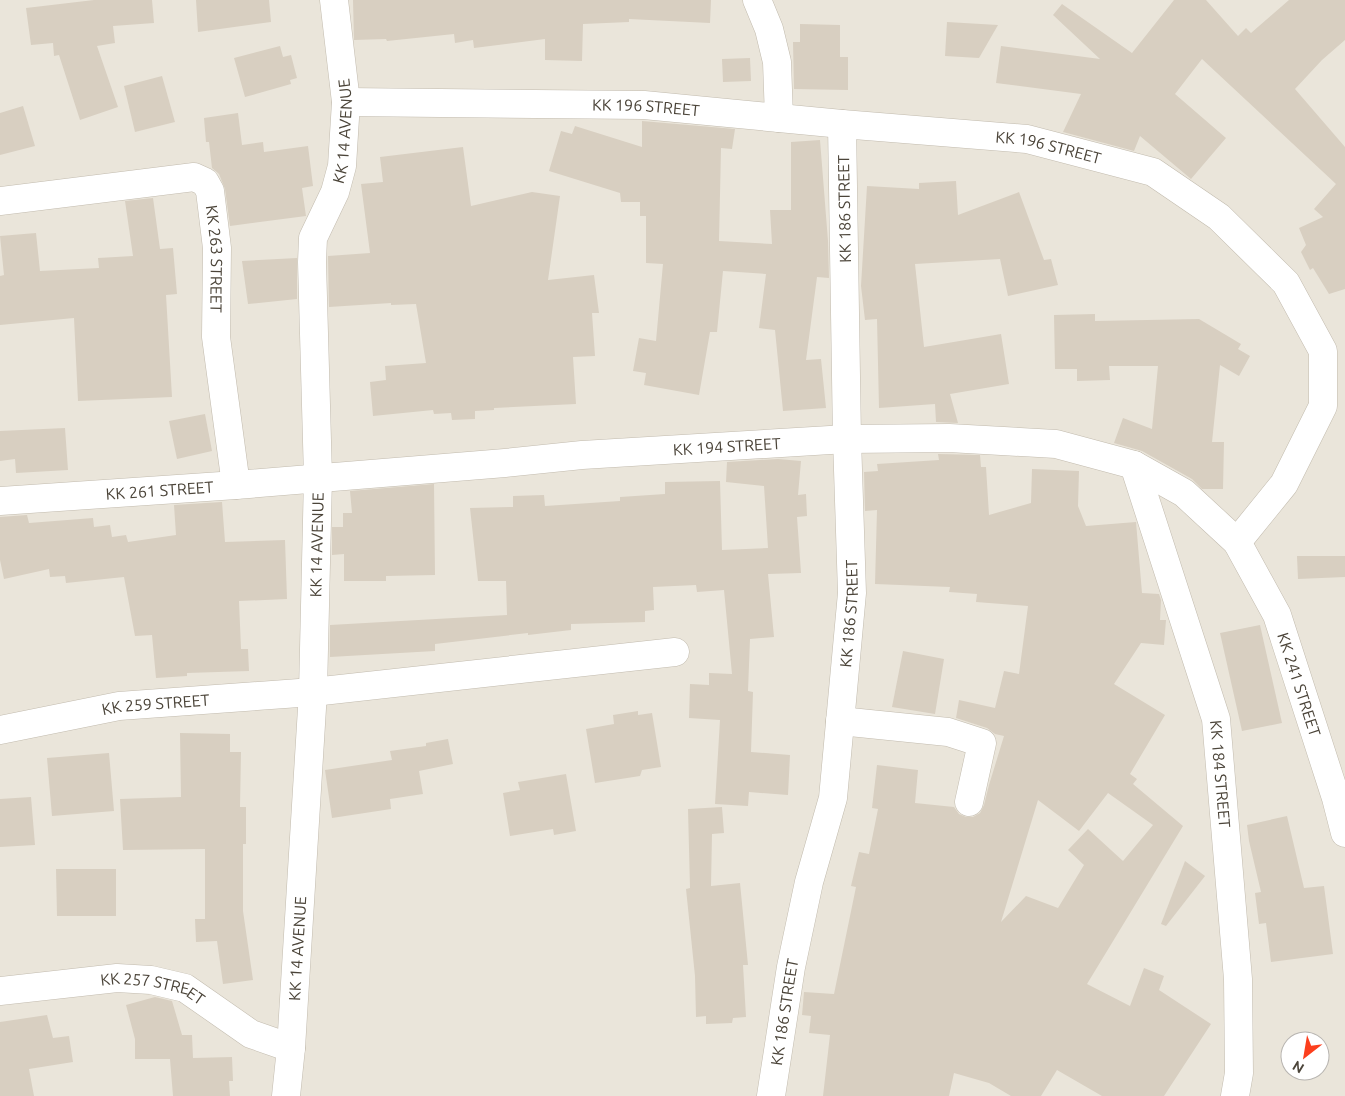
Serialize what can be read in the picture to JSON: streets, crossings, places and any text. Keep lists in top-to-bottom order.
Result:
{
  "streets": {
    "street": [
      "KK 196 STREET",
      "KK 14 AVENUE",
      "KK 186 STREET",
      "KK 263 STREET",
      "KK 194 STREET",
      "KK 261 STREET",
      "KK 241 STREET",
      "KK 259 STREET",
      "KK 184 STREET",
      "KK 257 STREET"
    ]
  },
  "crossings": [
    ["KK 196 STREET", "KK 14 AVENUE"],
    ["KK 196 STREET", "KK 186 STREET"],
    ["KK 196 STREET", "KK 241 STREET"],
    ["KK 14 AVENUE", "KK 194 STREET"],
    ["KK 14 AVENUE", "KK 261 STREET"],
    ["KK 14 AVENUE", "KK 259 STREET"],
    ["KK 14 AVENUE", "KK 257 STREET"],
    ["KK 186 STREET", "KK 194 STREET"],
    ["KK 263 STREET", "KK 261 STREET"],
    ["KK 194 STREET", "KK 261 STREET"],
    ["KK 194 STREET", "KK 184 STREET"]
  ],
  "north": "bottom left"
}
